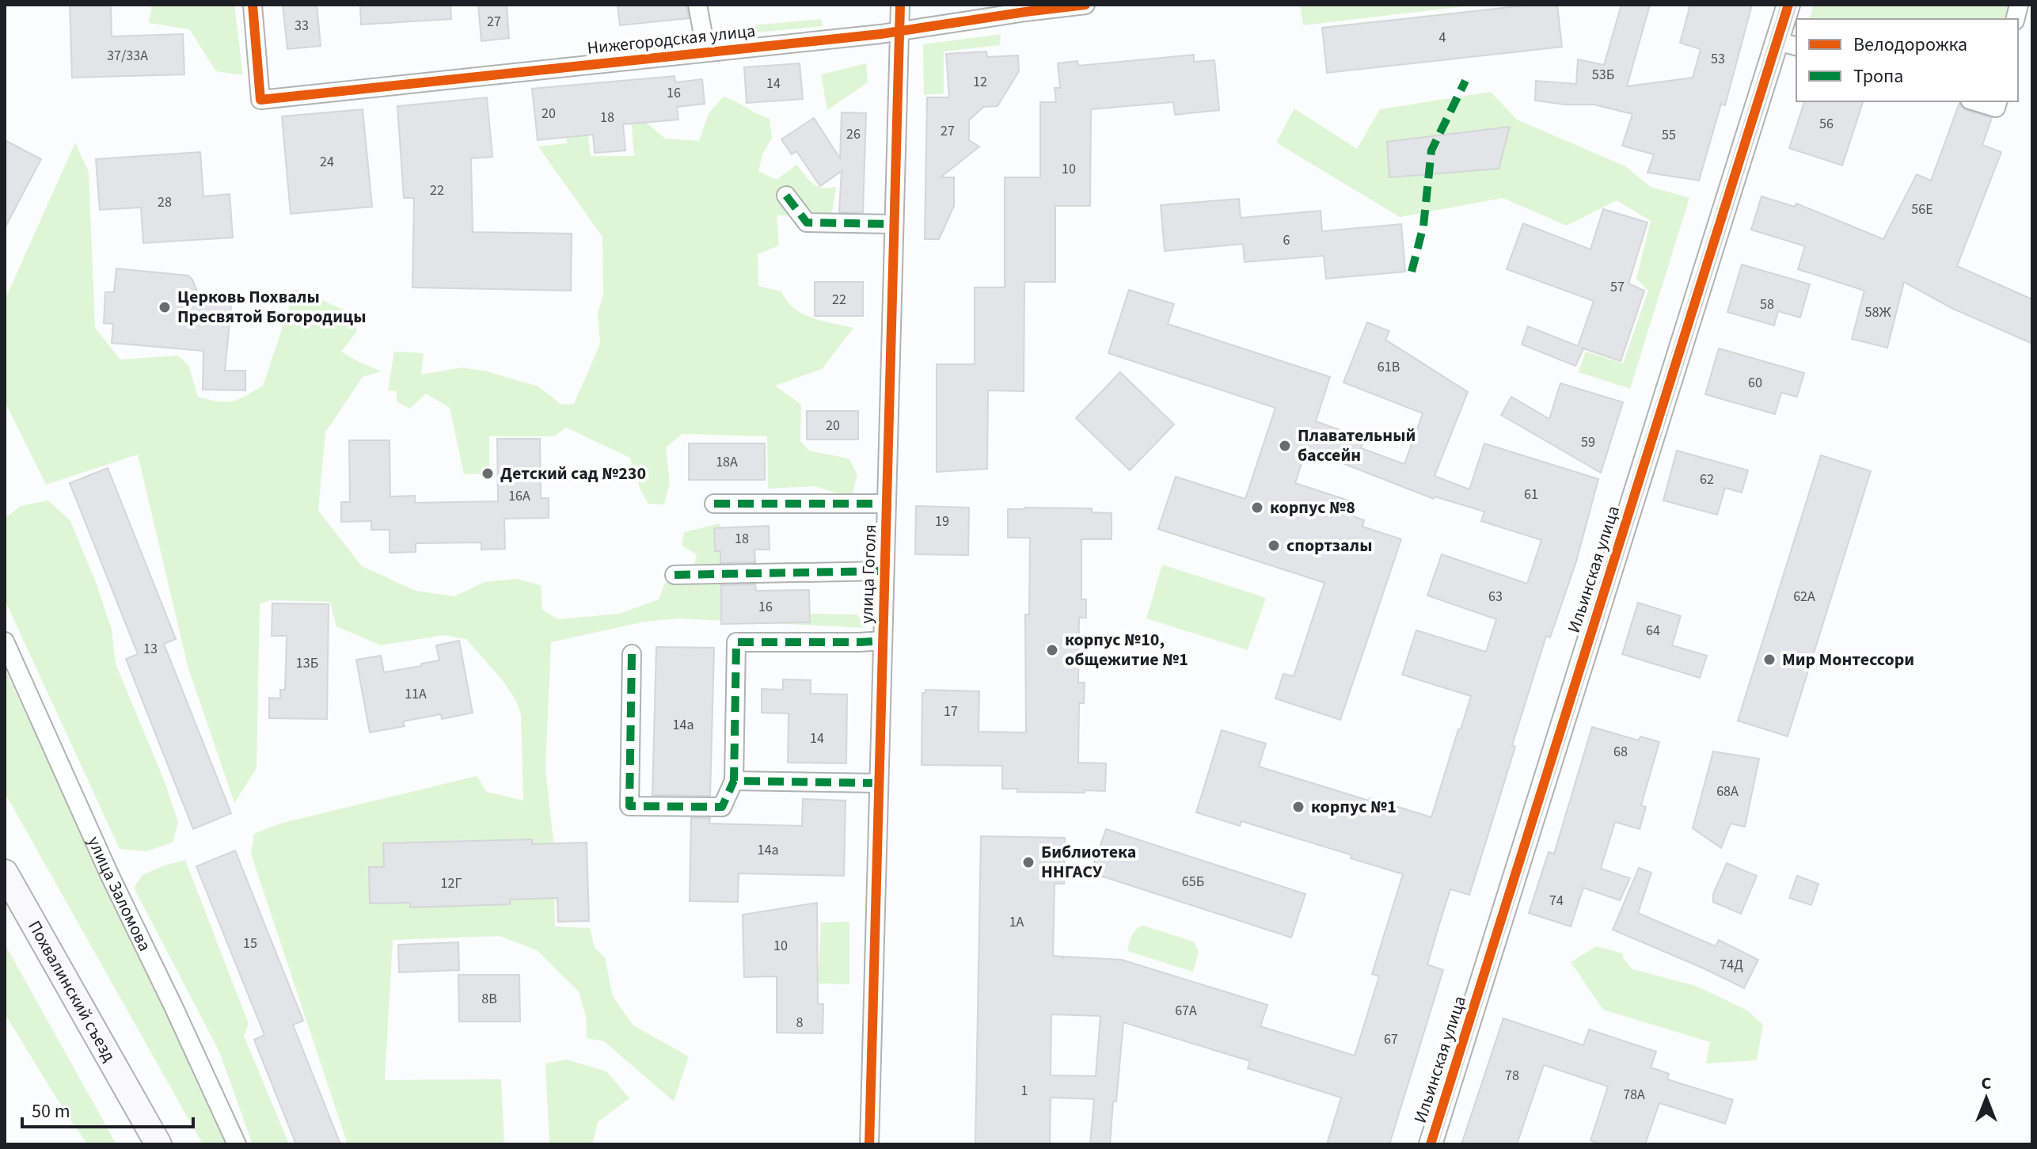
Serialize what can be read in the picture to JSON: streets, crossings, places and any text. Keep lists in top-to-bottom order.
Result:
{
  "streets": {
    "main road": ["Похвалинский съезд"],
    "street": [
      "Нижегородская улица",
      "Ильинская улица",
      "улица Гоголя",
      "улица Заломова"
    ]
  },
  "crossings": [
    ["Нижегородская улица", "улица Гоголя"]
  ],
  "places": [
    "Церковь Похвалы Пресвятой Богородицы",
    "Плавательный бассейн",
    "Детский сад №230",
    "корпус №8",
    "спортзалы",
    "корпус №10, общежитие №1",
    "Мир Монтессори",
    "корпус №1",
    "Библиотека ННГАСУ"
  ],
  "house_numbers": [
    "27",
    "33",
    "4",
    "37/33А",
    "53",
    "53Б",
    "12",
    "14",
    "16",
    "20",
    "18",
    "56",
    "27",
    "26",
    "55",
    "24",
    "10",
    "22",
    "28",
    "56Е",
    "6",
    "57",
    "22",
    "58",
    "58Ж",
    "61В",
    "60",
    "20",
    "59",
    "18А",
    "62",
    "61",
    "16А",
    "19",
    "18",
    "63",
    "62А",
    "16",
    "64",
    "13",
    "13Б",
    "11А",
    "17",
    "14а",
    "14",
    "68",
    "68А",
    "14а",
    "65Б",
    "12Г",
    "74",
    "1А",
    "15",
    "10",
    "74Д",
    "8В",
    "67А",
    "8",
    "67",
    "78",
    "1",
    "78А"
  ],
  "legend": ["Велодорожка", "Тропа"],
  "scale_bar": "50 m",
  "north": "top"
}
